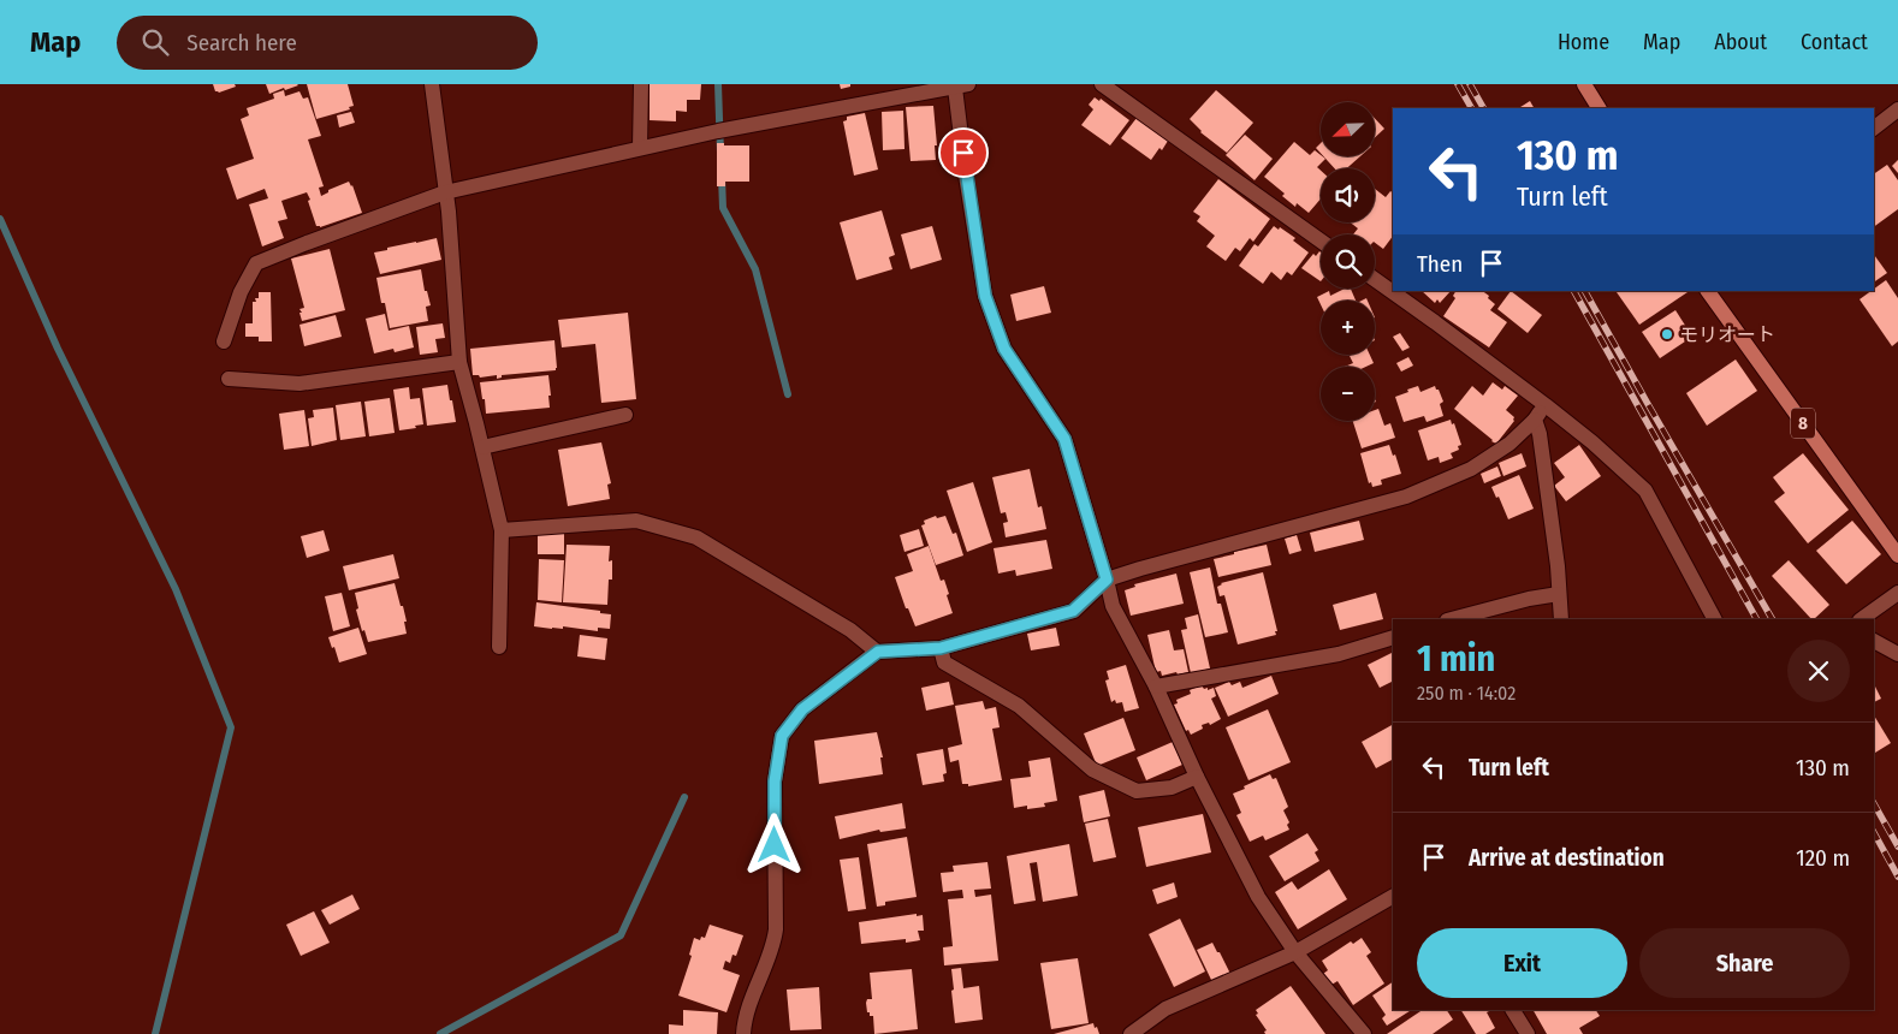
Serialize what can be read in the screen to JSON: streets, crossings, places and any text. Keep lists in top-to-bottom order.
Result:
{
  "streets": {
    "main road": ["8"]
  },
  "places": ["モリオート"],
  "north": "bottom left",
  "page": {
    "header": "Map",
    "search": "Search here",
    "nav": [
      "Home",
      "Map",
      "About",
      "Contact"
    ],
    "map_buttons": ["+", "−"],
    "turn": ["130 m", "Turn left"],
    "then": "Then",
    "heading": ["1 min", "250 m · 14:02"],
    "list": [
      {
        "name": "Turn left",
        "value": "130 m"
      },
      {
        "name": "Arrive at destination",
        "value": "120 m"
      }
    ],
    "buttons": ["Exit", "Share"]
  }
}
